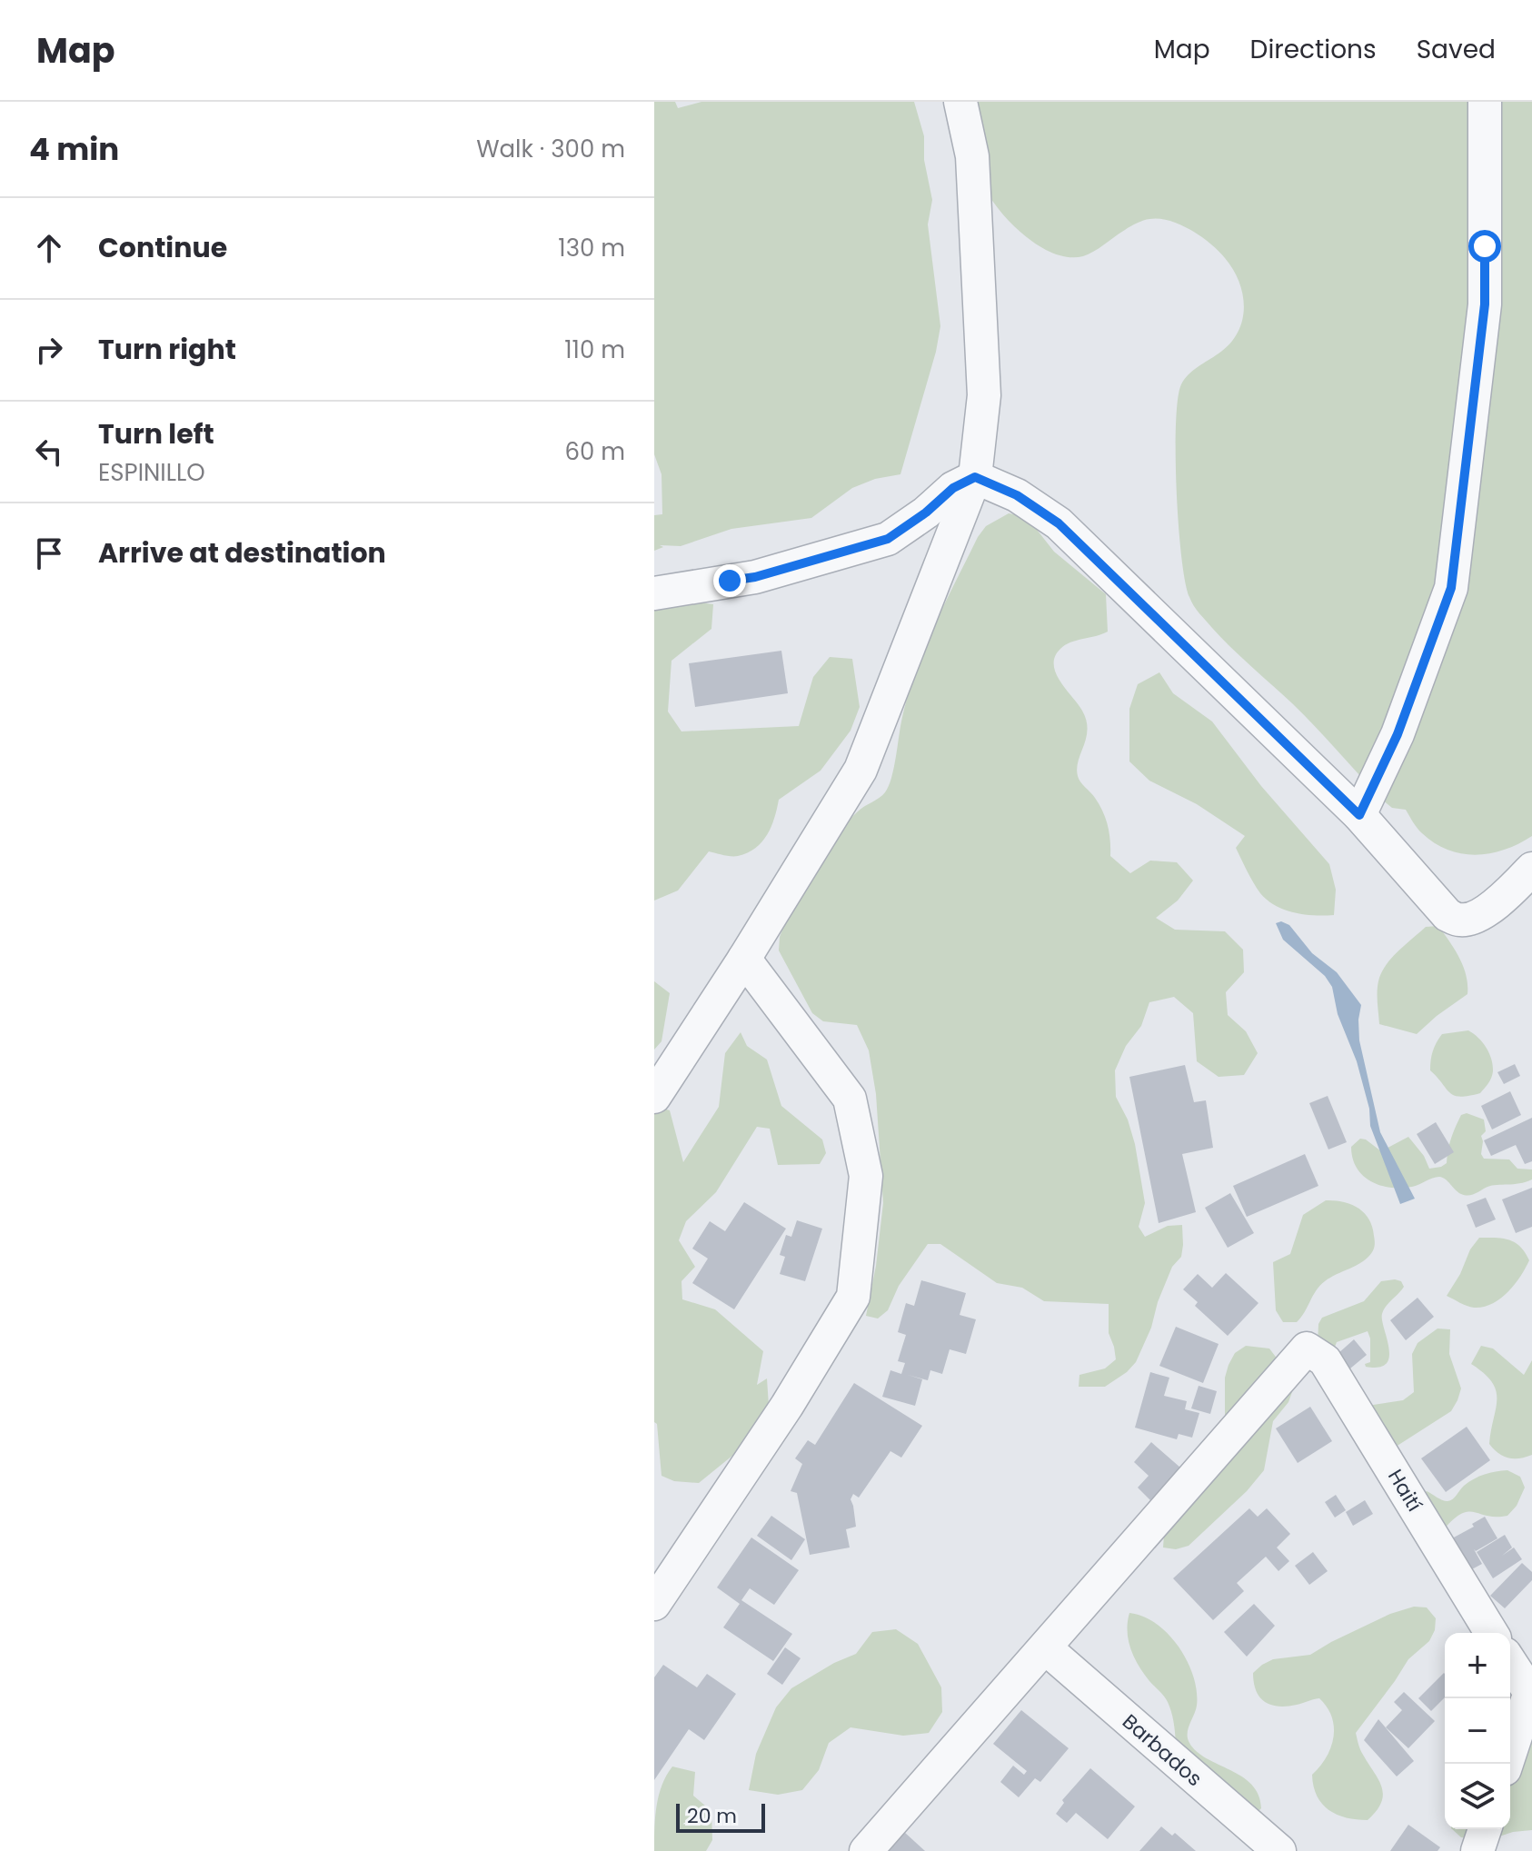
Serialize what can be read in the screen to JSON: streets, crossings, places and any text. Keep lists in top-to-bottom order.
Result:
{
  "streets": {
    "street": ["Haití", "Barbados"]
  },
  "crossings": [
    ["Haití", "Barbados"]
  ],
  "scale_bar": "20 m",
  "page": {
    "header": "Map",
    "nav": ["Map", "Directions", "Saved"],
    "heading": ["4 min", "Walk · 300 m"],
    "list": [
      ["Continue", "130 m"],
      ["Turn right", "110 m"],
      ["Turn left", "ESPINILLO", "60 m"],
      "Arrive at destination"
    ],
    "map_buttons": ["+", "−"],
    "scale": "20 m"
  }
}
